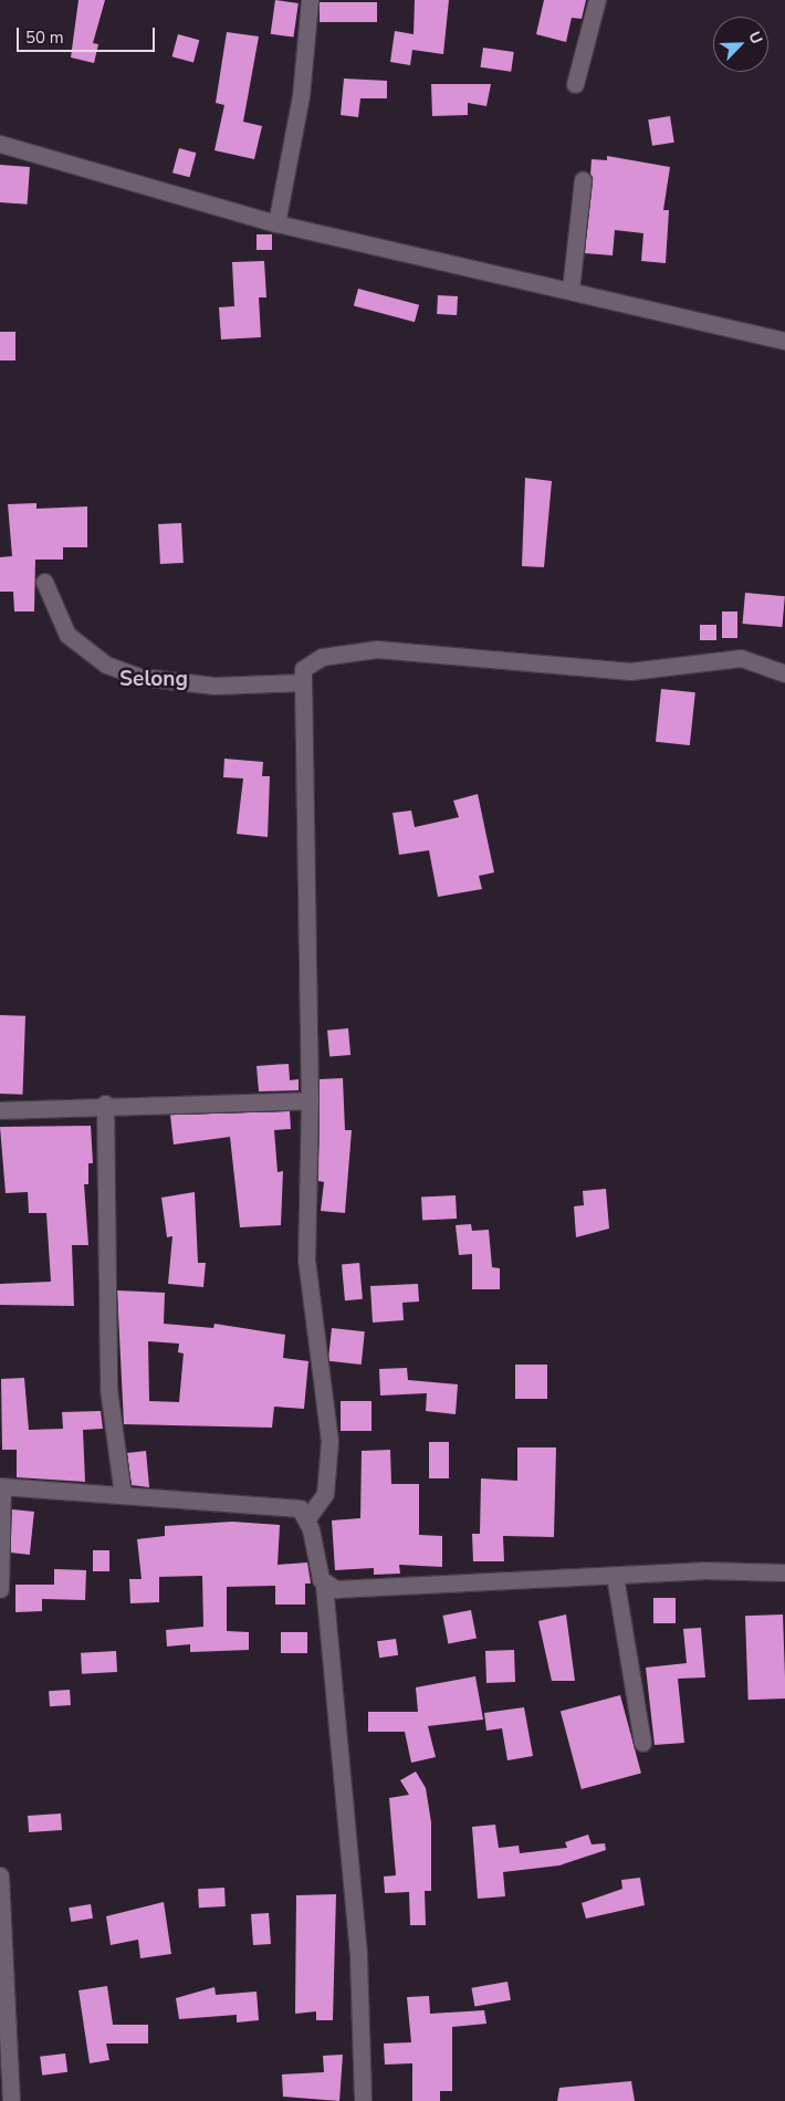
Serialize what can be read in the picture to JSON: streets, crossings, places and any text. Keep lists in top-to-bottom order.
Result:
{
  "districts": ["Selong"],
  "scale_bar": "50 m",
  "north": "top right"
}
